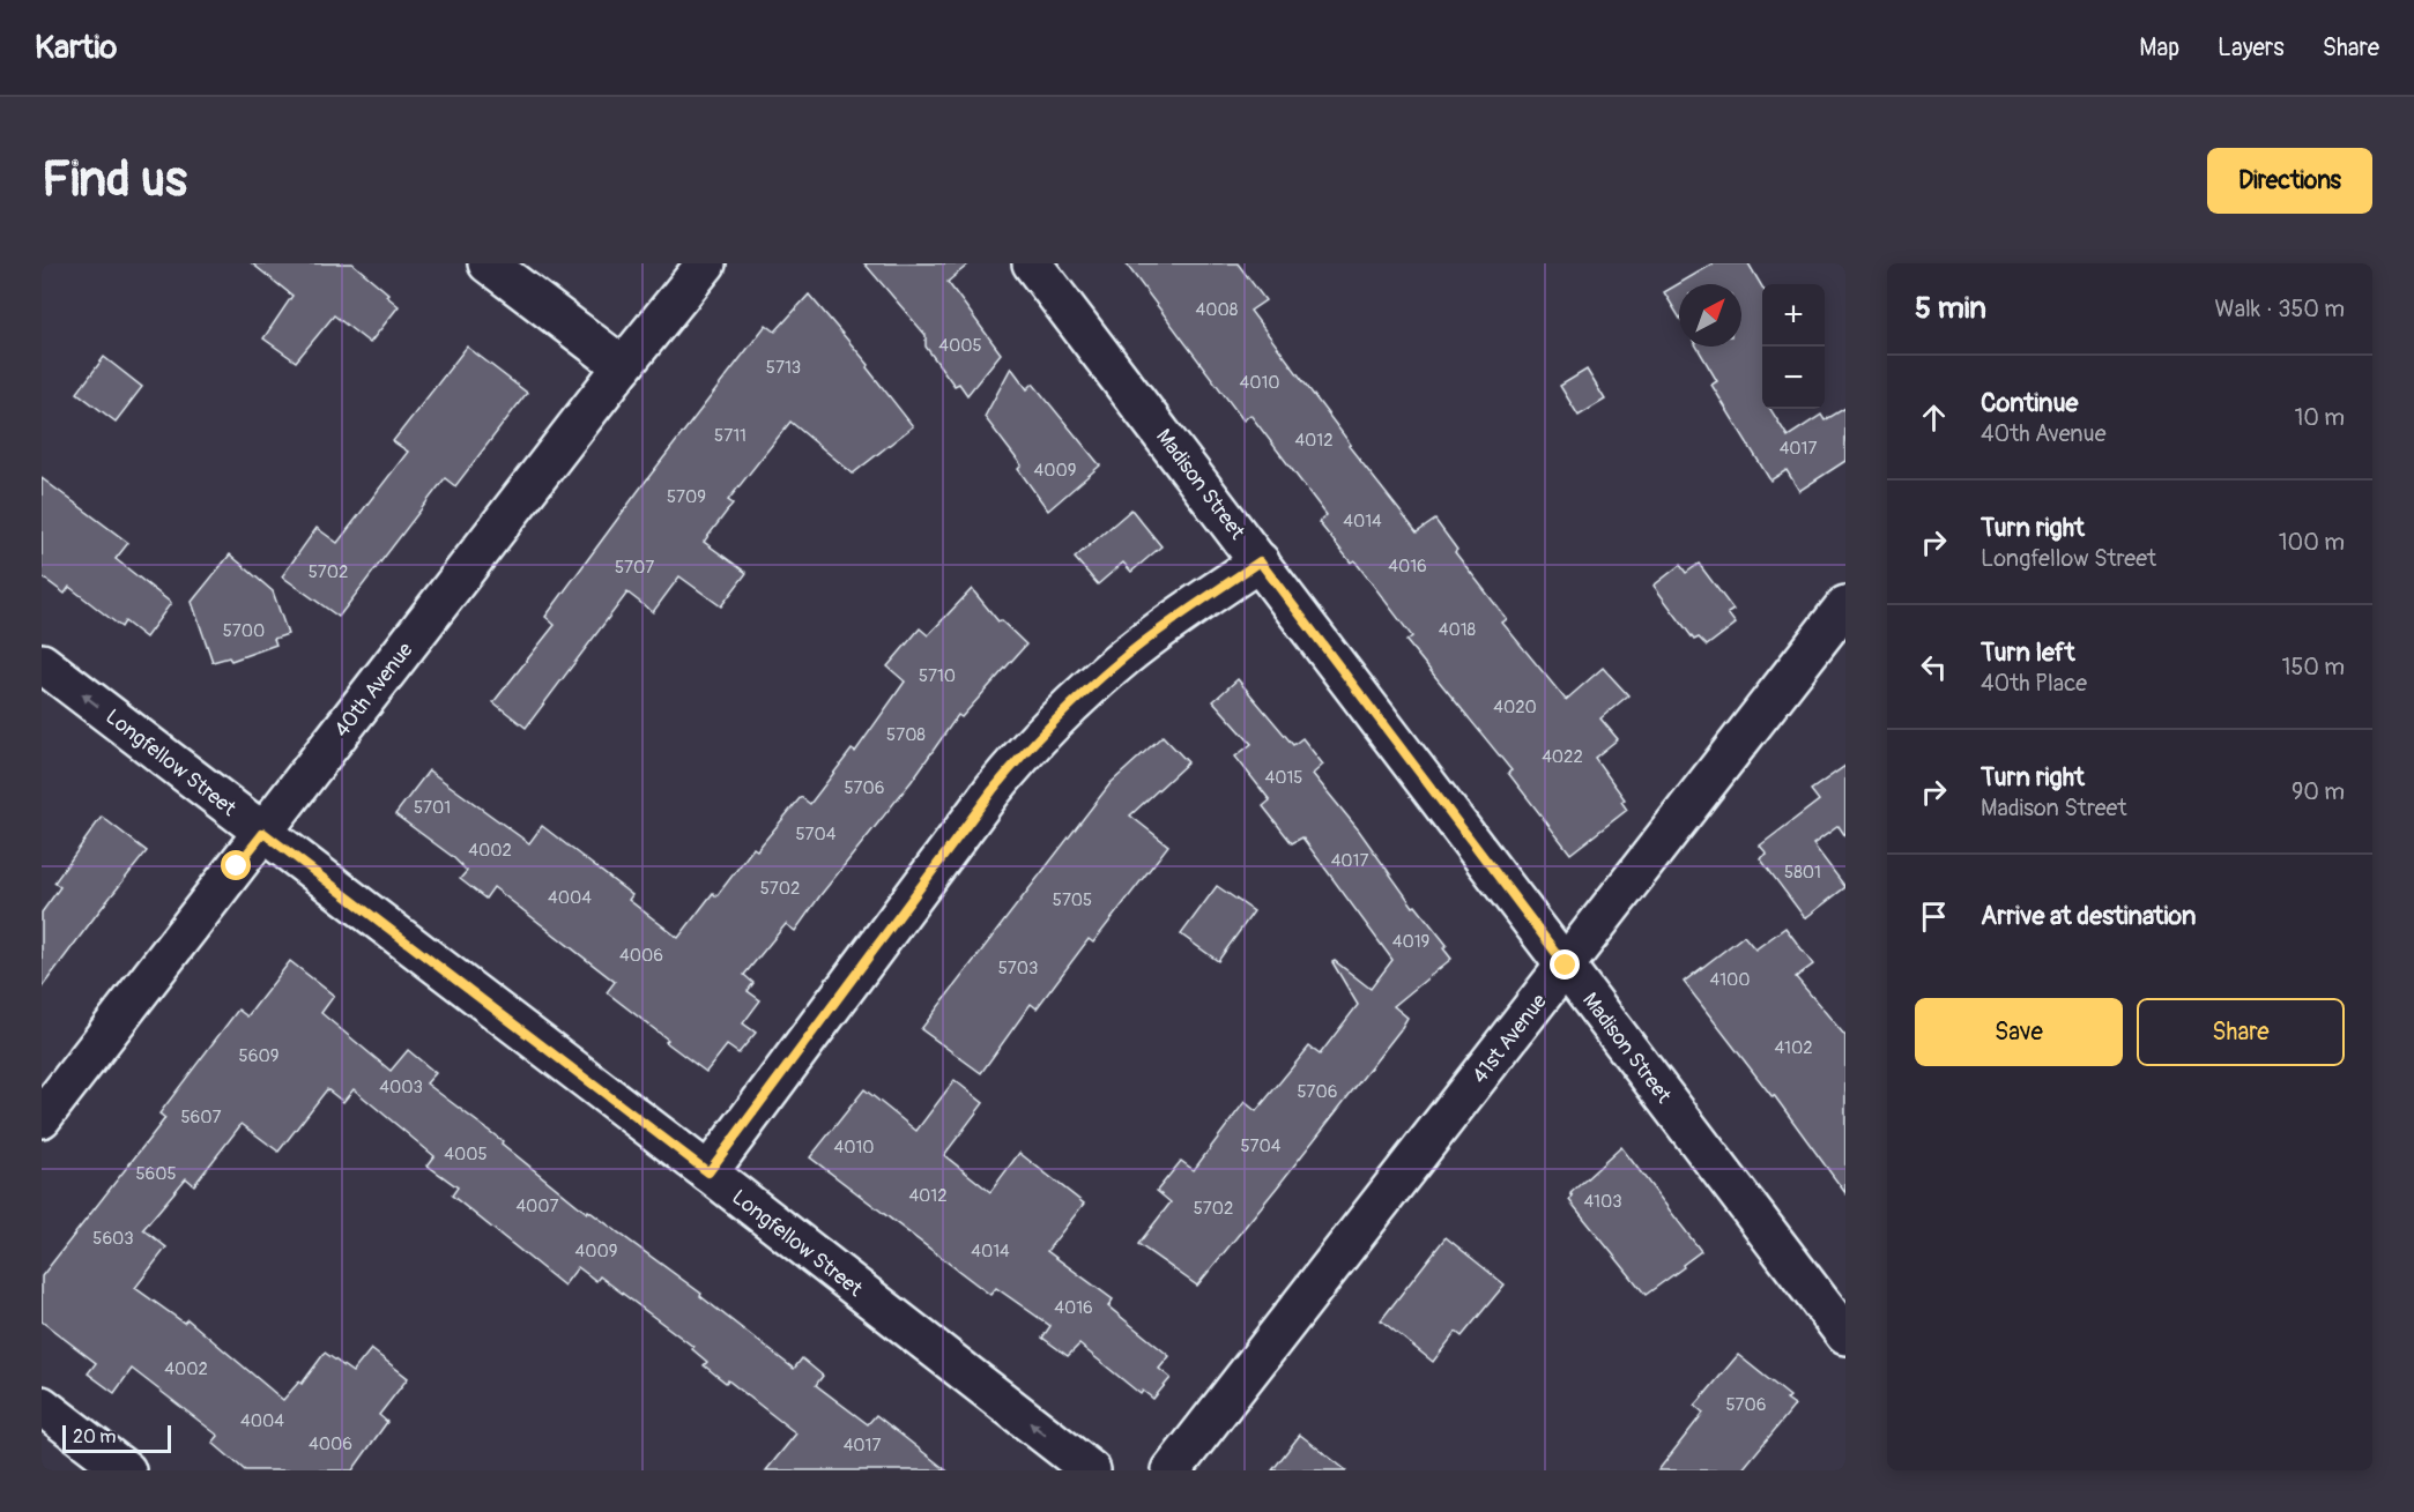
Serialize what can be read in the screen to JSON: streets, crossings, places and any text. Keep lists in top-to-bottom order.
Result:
{
  "streets": {
    "street": [
      "Madison Street",
      "40th Avenue",
      "Longfellow Street",
      "41st Avenue"
    ]
  },
  "crossings": [
    ["Madison Street", "41st Avenue"],
    ["40th Avenue", "Longfellow Street"]
  ],
  "one_way": ["Longfellow Street"],
  "house_numbers": [
    "4008",
    "4005",
    "5713",
    "4010",
    "5711",
    "4012",
    "4017",
    "4009",
    "5709",
    "4014",
    "4016",
    "5707",
    "5702",
    "4018",
    "5700",
    "5710",
    "4020",
    "5708",
    "4022",
    "4015",
    "5706",
    "5701",
    "5704",
    "4002",
    "4017",
    "5801",
    "5702",
    "4004",
    "5705",
    "4019",
    "4006",
    "5703",
    "4100",
    "4102",
    "5609",
    "4003",
    "5706",
    "5607",
    "5704",
    "4010",
    "4005",
    "5605",
    "4012",
    "4103",
    "4007",
    "5702",
    "5603",
    "4009",
    "4014",
    "4016",
    "4002",
    "5706",
    "4004",
    "4006",
    "4017"
  ],
  "scale_bar": "20 m",
  "north": "top right",
  "page": {
    "header": "Kartio",
    "nav": ["Map", "Layers", "Share"],
    "buttons": [
      "Directions",
      ["Save", "Share"]
    ],
    "title": "Find us",
    "heading": ["5 min", "Walk · 350 m"],
    "map_buttons": ["+", "−"],
    "list": [
      ["Continue", "40th Avenue", "10 m"],
      ["Turn right", "Longfellow Street", "100 m"],
      ["Turn left", "40th Place", "150 m"],
      ["Turn right", "Madison Street", "90 m"],
      "Arrive at destination"
    ],
    "scale": "20 m"
  }
}
